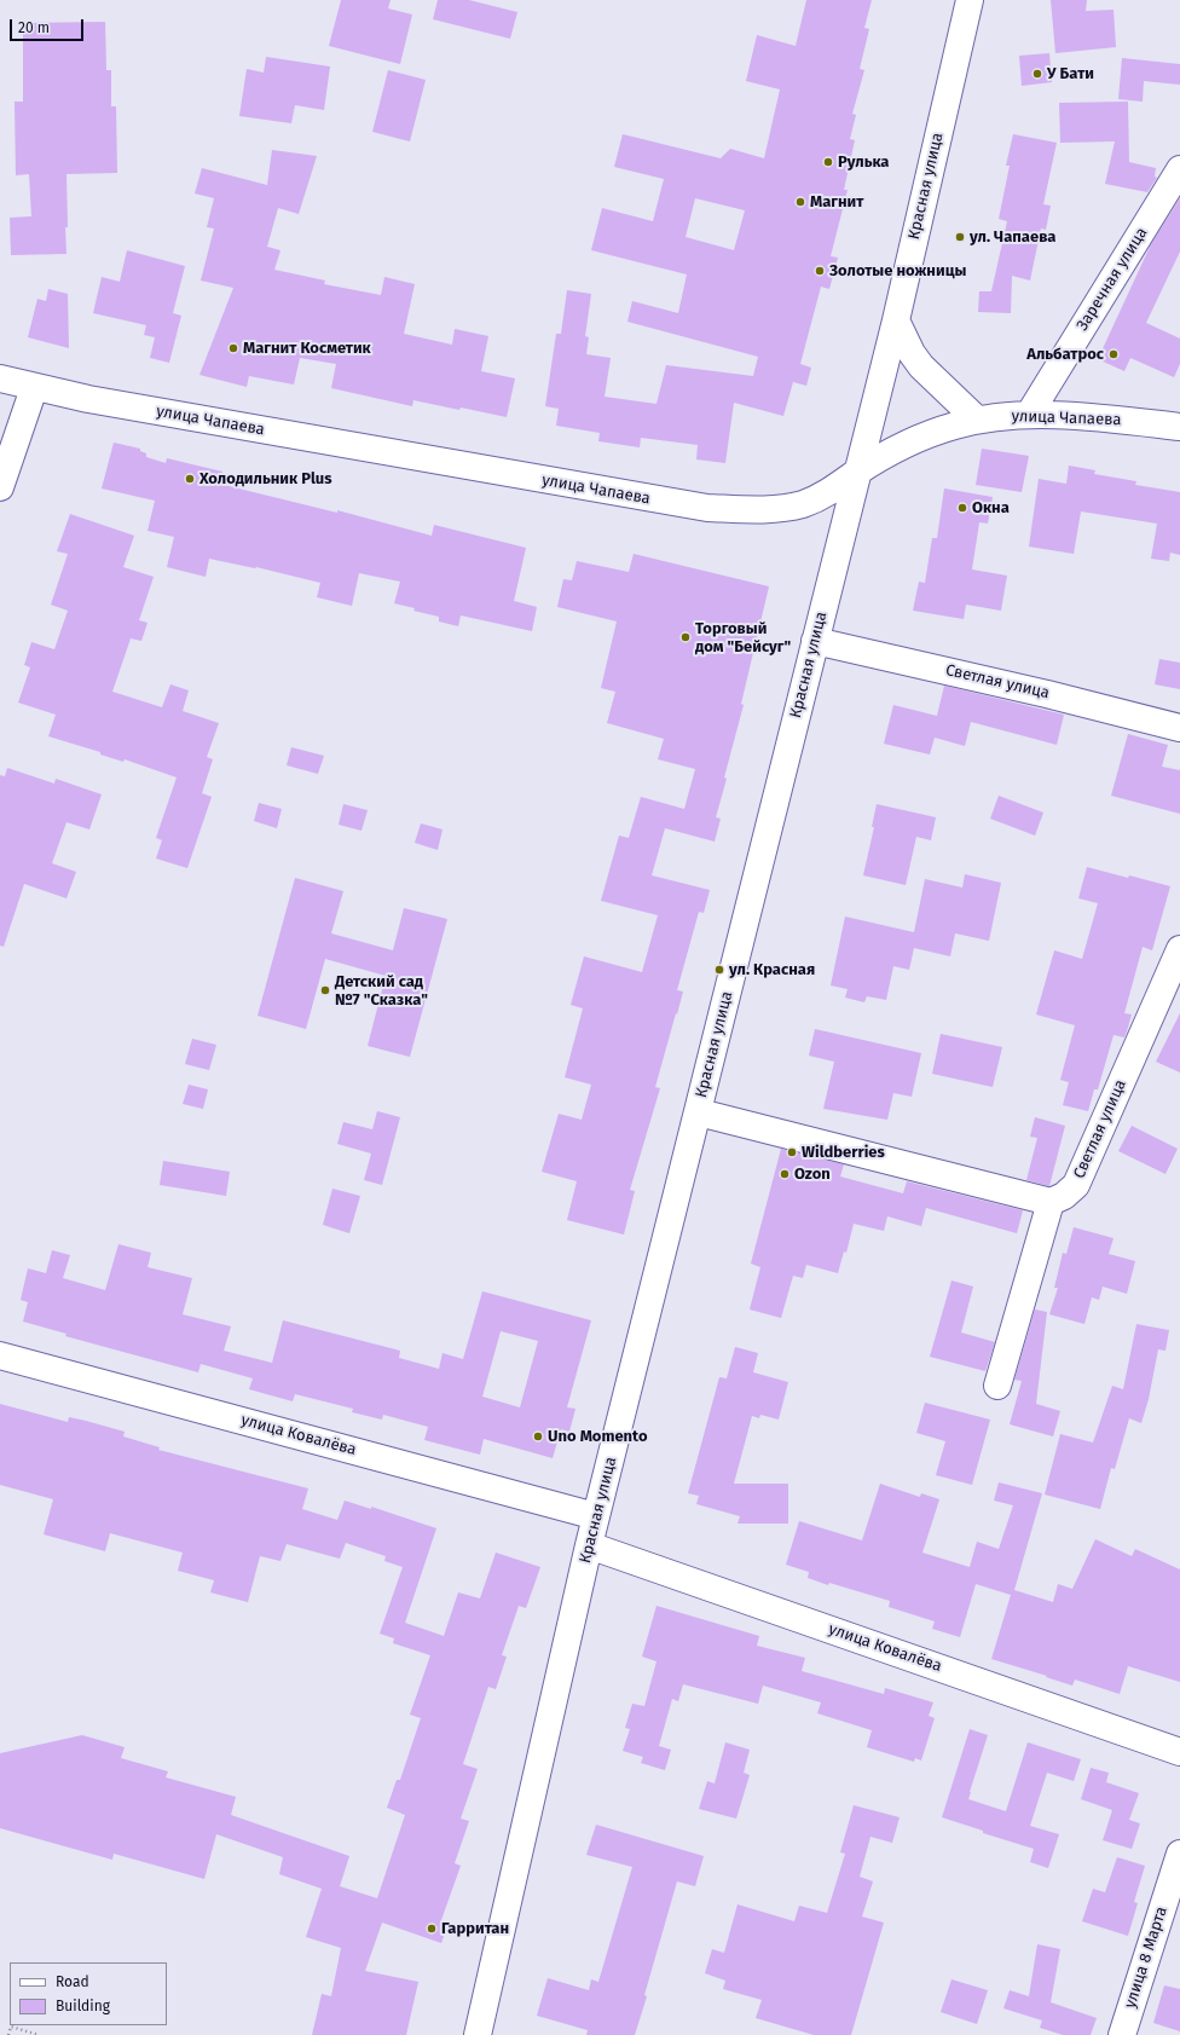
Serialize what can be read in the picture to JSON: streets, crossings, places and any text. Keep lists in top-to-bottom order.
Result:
{
  "streets": {
    "street": [
      "Красная улица",
      "Заречная улица",
      "улица Чапаева",
      "Светлая улица",
      "улица Ковалёва",
      "улица 8 Марта"
    ]
  },
  "crossings": [
    ["Красная улица", "улица Чапаева"],
    ["Красная улица", "Светлая улица"],
    ["Красная улица", "улица Ковалёва"],
    ["Заречная улица", "улица Чапаева"]
  ],
  "places": [
    "У Бати",
    "Рулька",
    "Магнит",
    "ул. Чапаева",
    "Золотые ножницы",
    "Магнит Косметик",
    "Альбатрос",
    "Холодильник Plus",
    "Окна",
    "Торговый дом \"Бейсуг\"",
    "ул. Красная",
    "Детский сад №7 \"Сказка\"",
    "Wildberries",
    "Ozon",
    "Uno Momento",
    "Гарритан"
  ],
  "legend": ["Road", "Building"],
  "scale_bar": "20 m"
}
